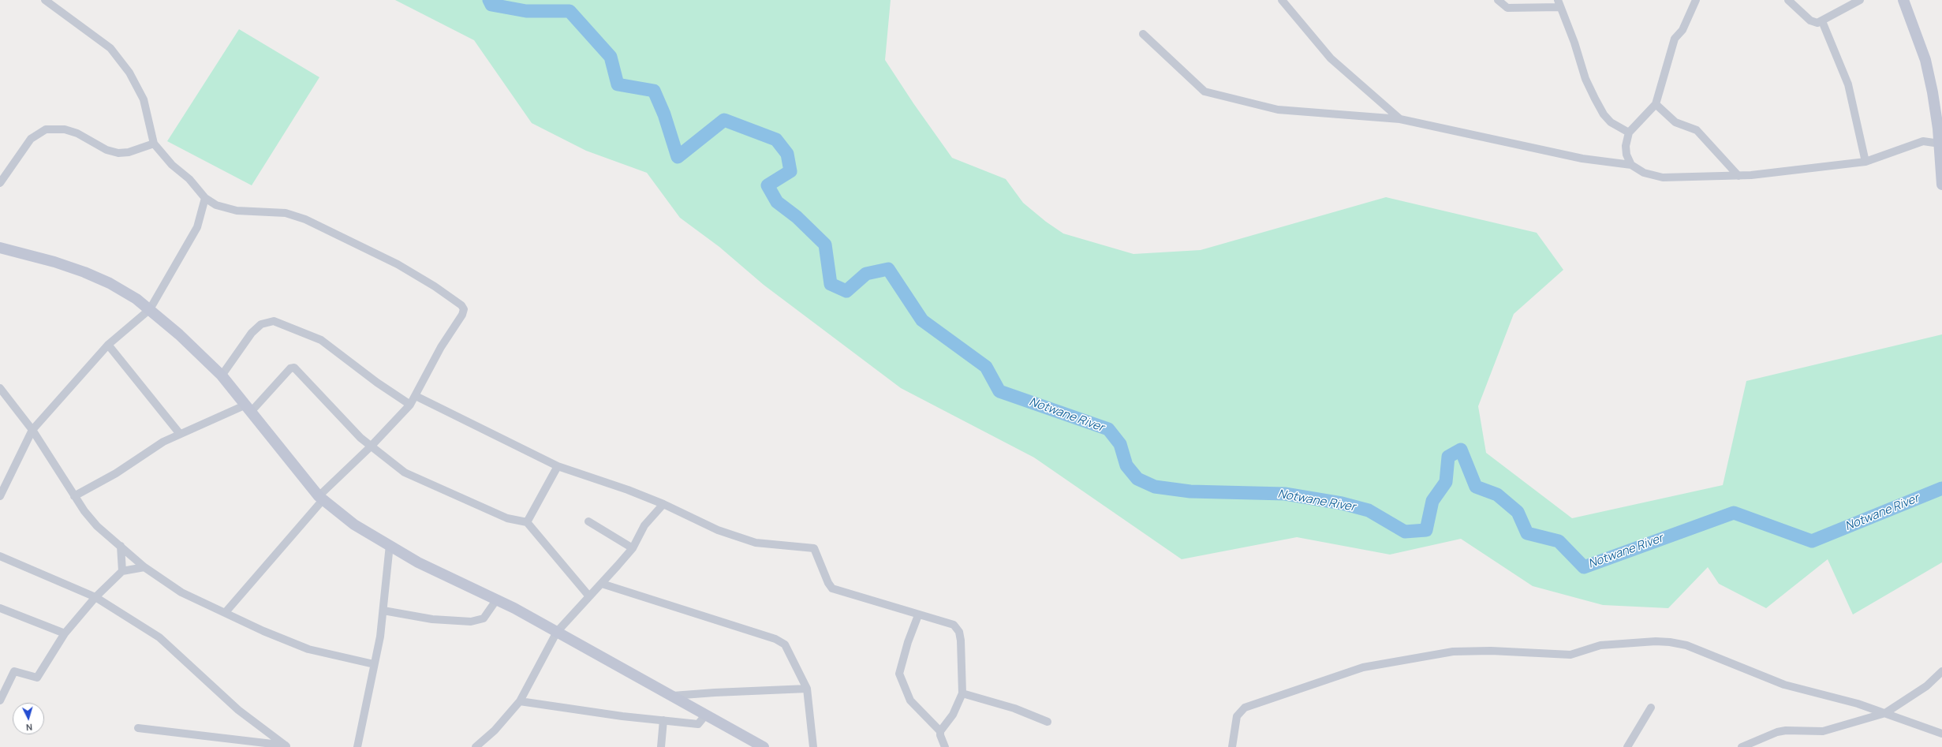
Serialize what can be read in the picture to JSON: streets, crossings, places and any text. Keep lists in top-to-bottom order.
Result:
{
  "water": ["Notwane River"],
  "north": "bottom"
}
